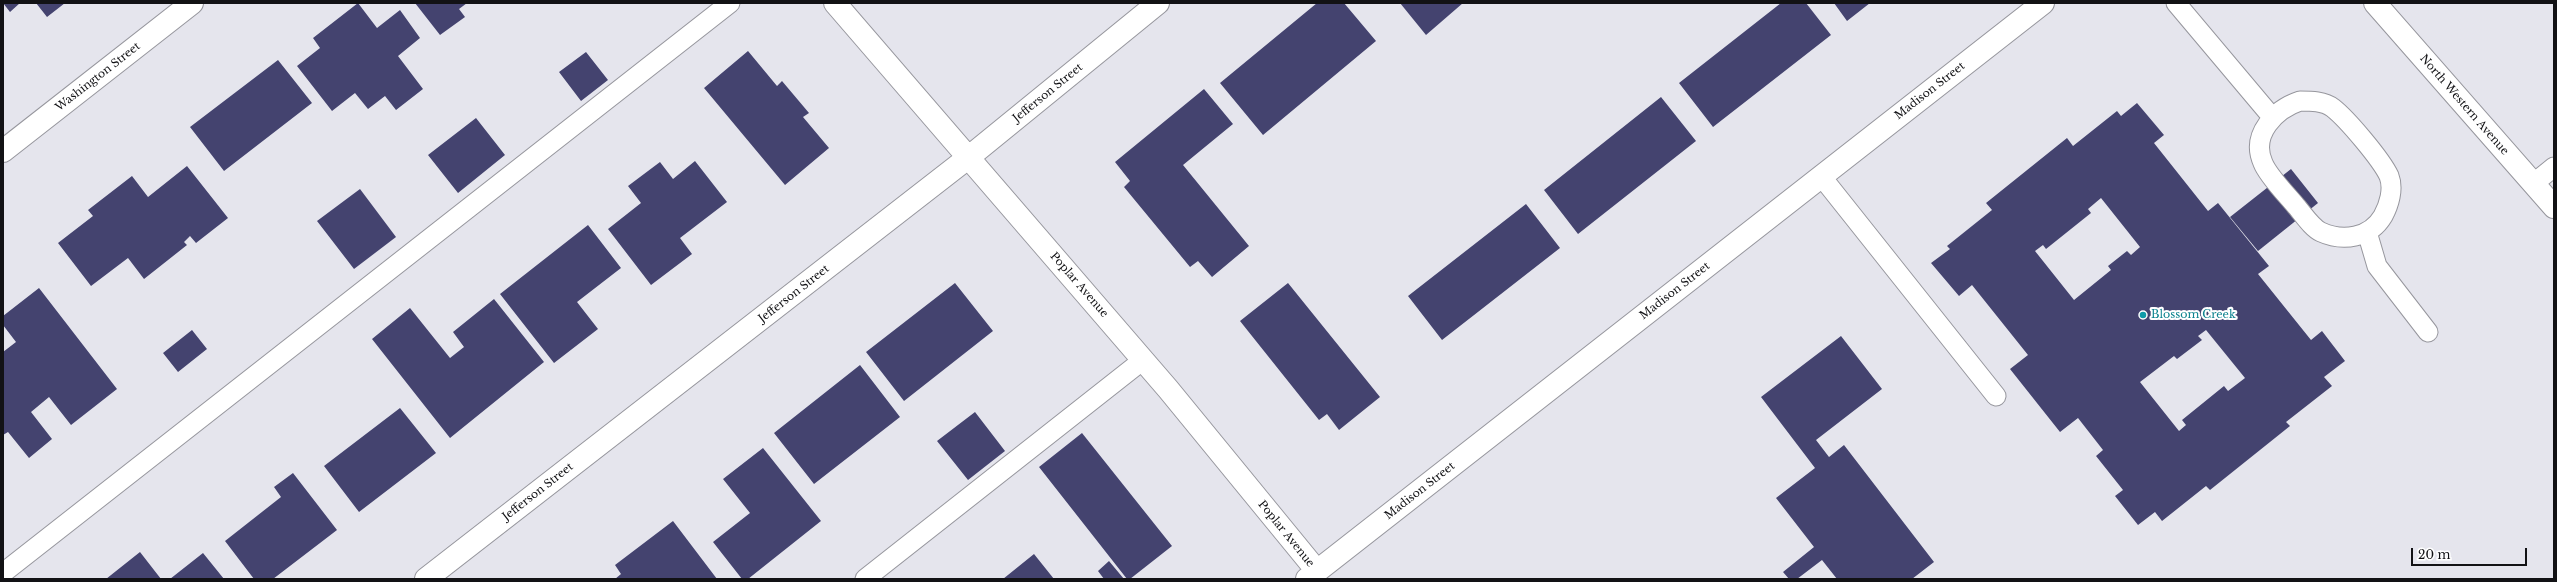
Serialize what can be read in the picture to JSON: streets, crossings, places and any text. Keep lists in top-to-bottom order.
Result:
{
  "streets": {
    "street": [
      "Washington Street",
      "Madison Street",
      "Jefferson Street",
      "North Western Avenue",
      "Poplar Avenue"
    ]
  },
  "crossings": [
    ["Madison Street", "Poplar Avenue"],
    ["Jefferson Street", "Poplar Avenue"]
  ],
  "places": ["Blossom Creek"],
  "scale_bar": "20 m"
}
